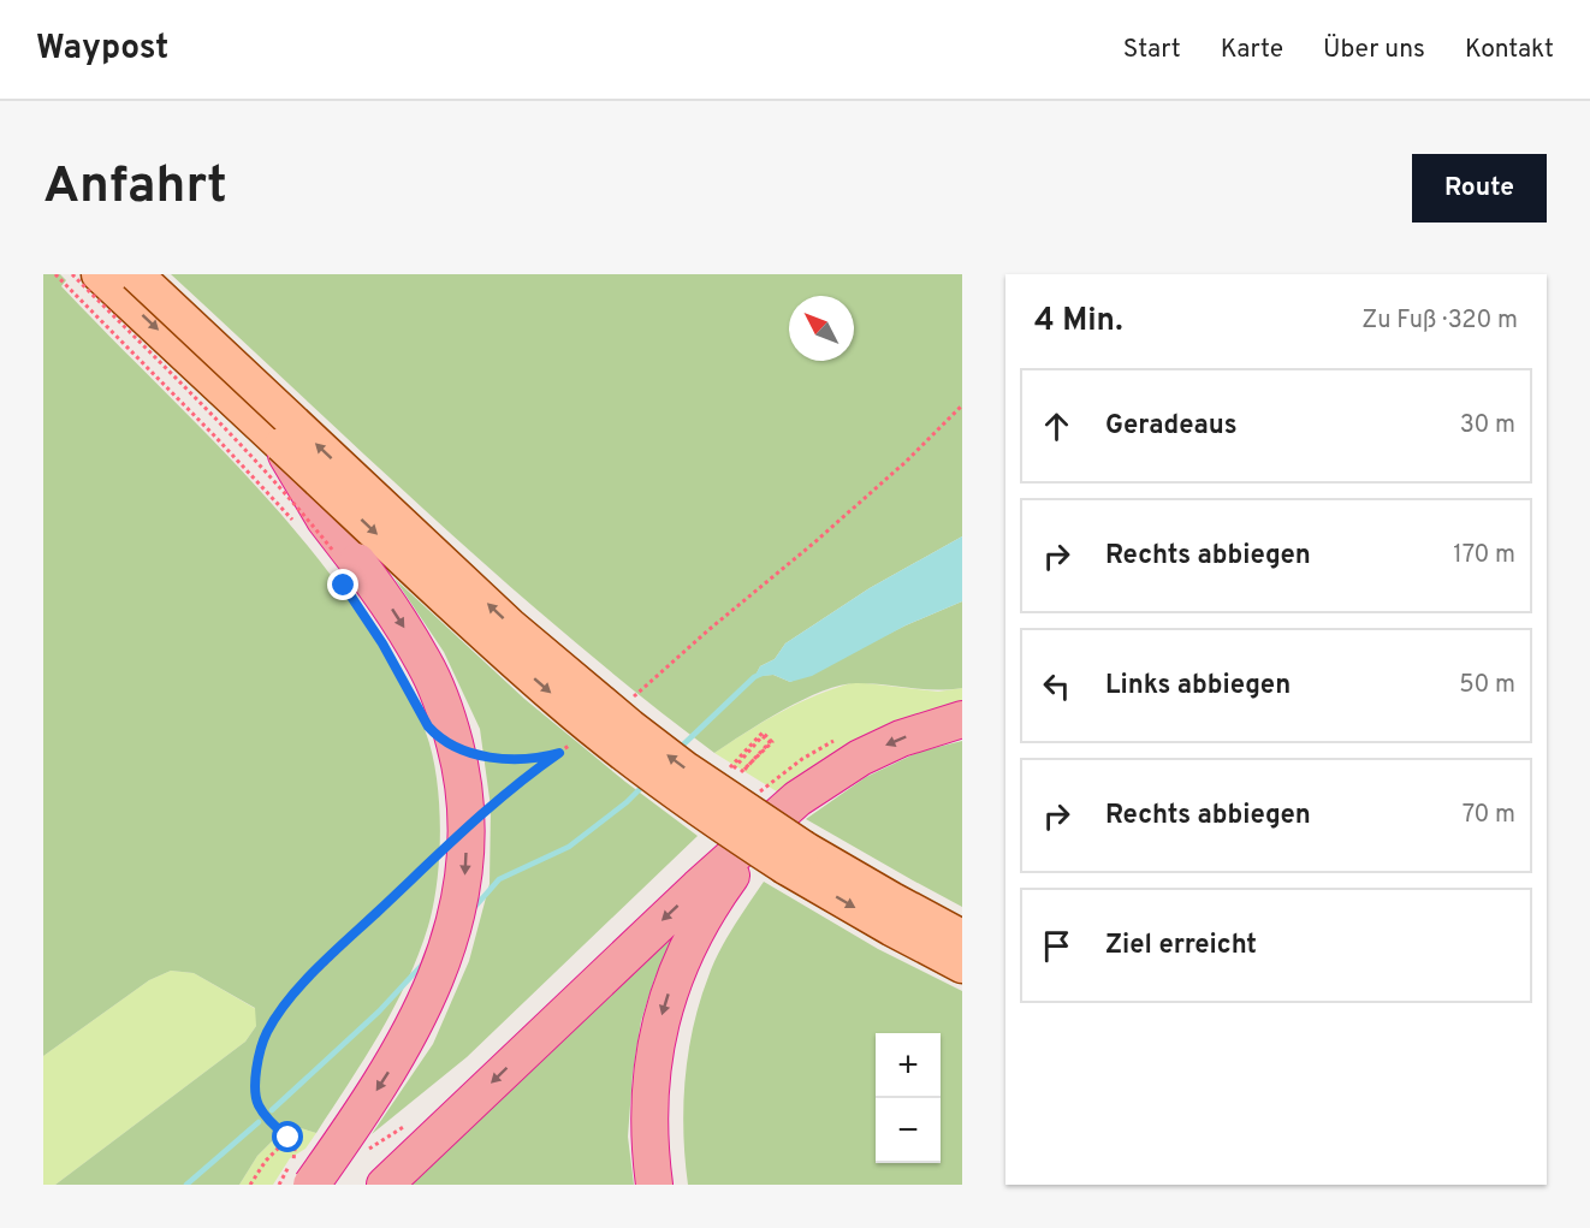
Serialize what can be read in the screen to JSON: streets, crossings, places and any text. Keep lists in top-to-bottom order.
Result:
{
  "north": "top left",
  "page": {
    "header": "Waypost",
    "nav": [
      "Start",
      "Karte",
      "Über uns",
      "Kontakt"
    ],
    "buttons": "Route",
    "title": "Anfahrt",
    "heading": ["4 Min.", "Zu Fuß · 320 m"],
    "list": [
      ["Geradeaus", "30 m"],
      ["Rechts abbiegen", "170 m"],
      ["Links abbiegen", "50 m"],
      ["Rechts abbiegen", "70 m"],
      "Ziel erreicht"
    ],
    "map_buttons": ["+", "−"]
  }
}
